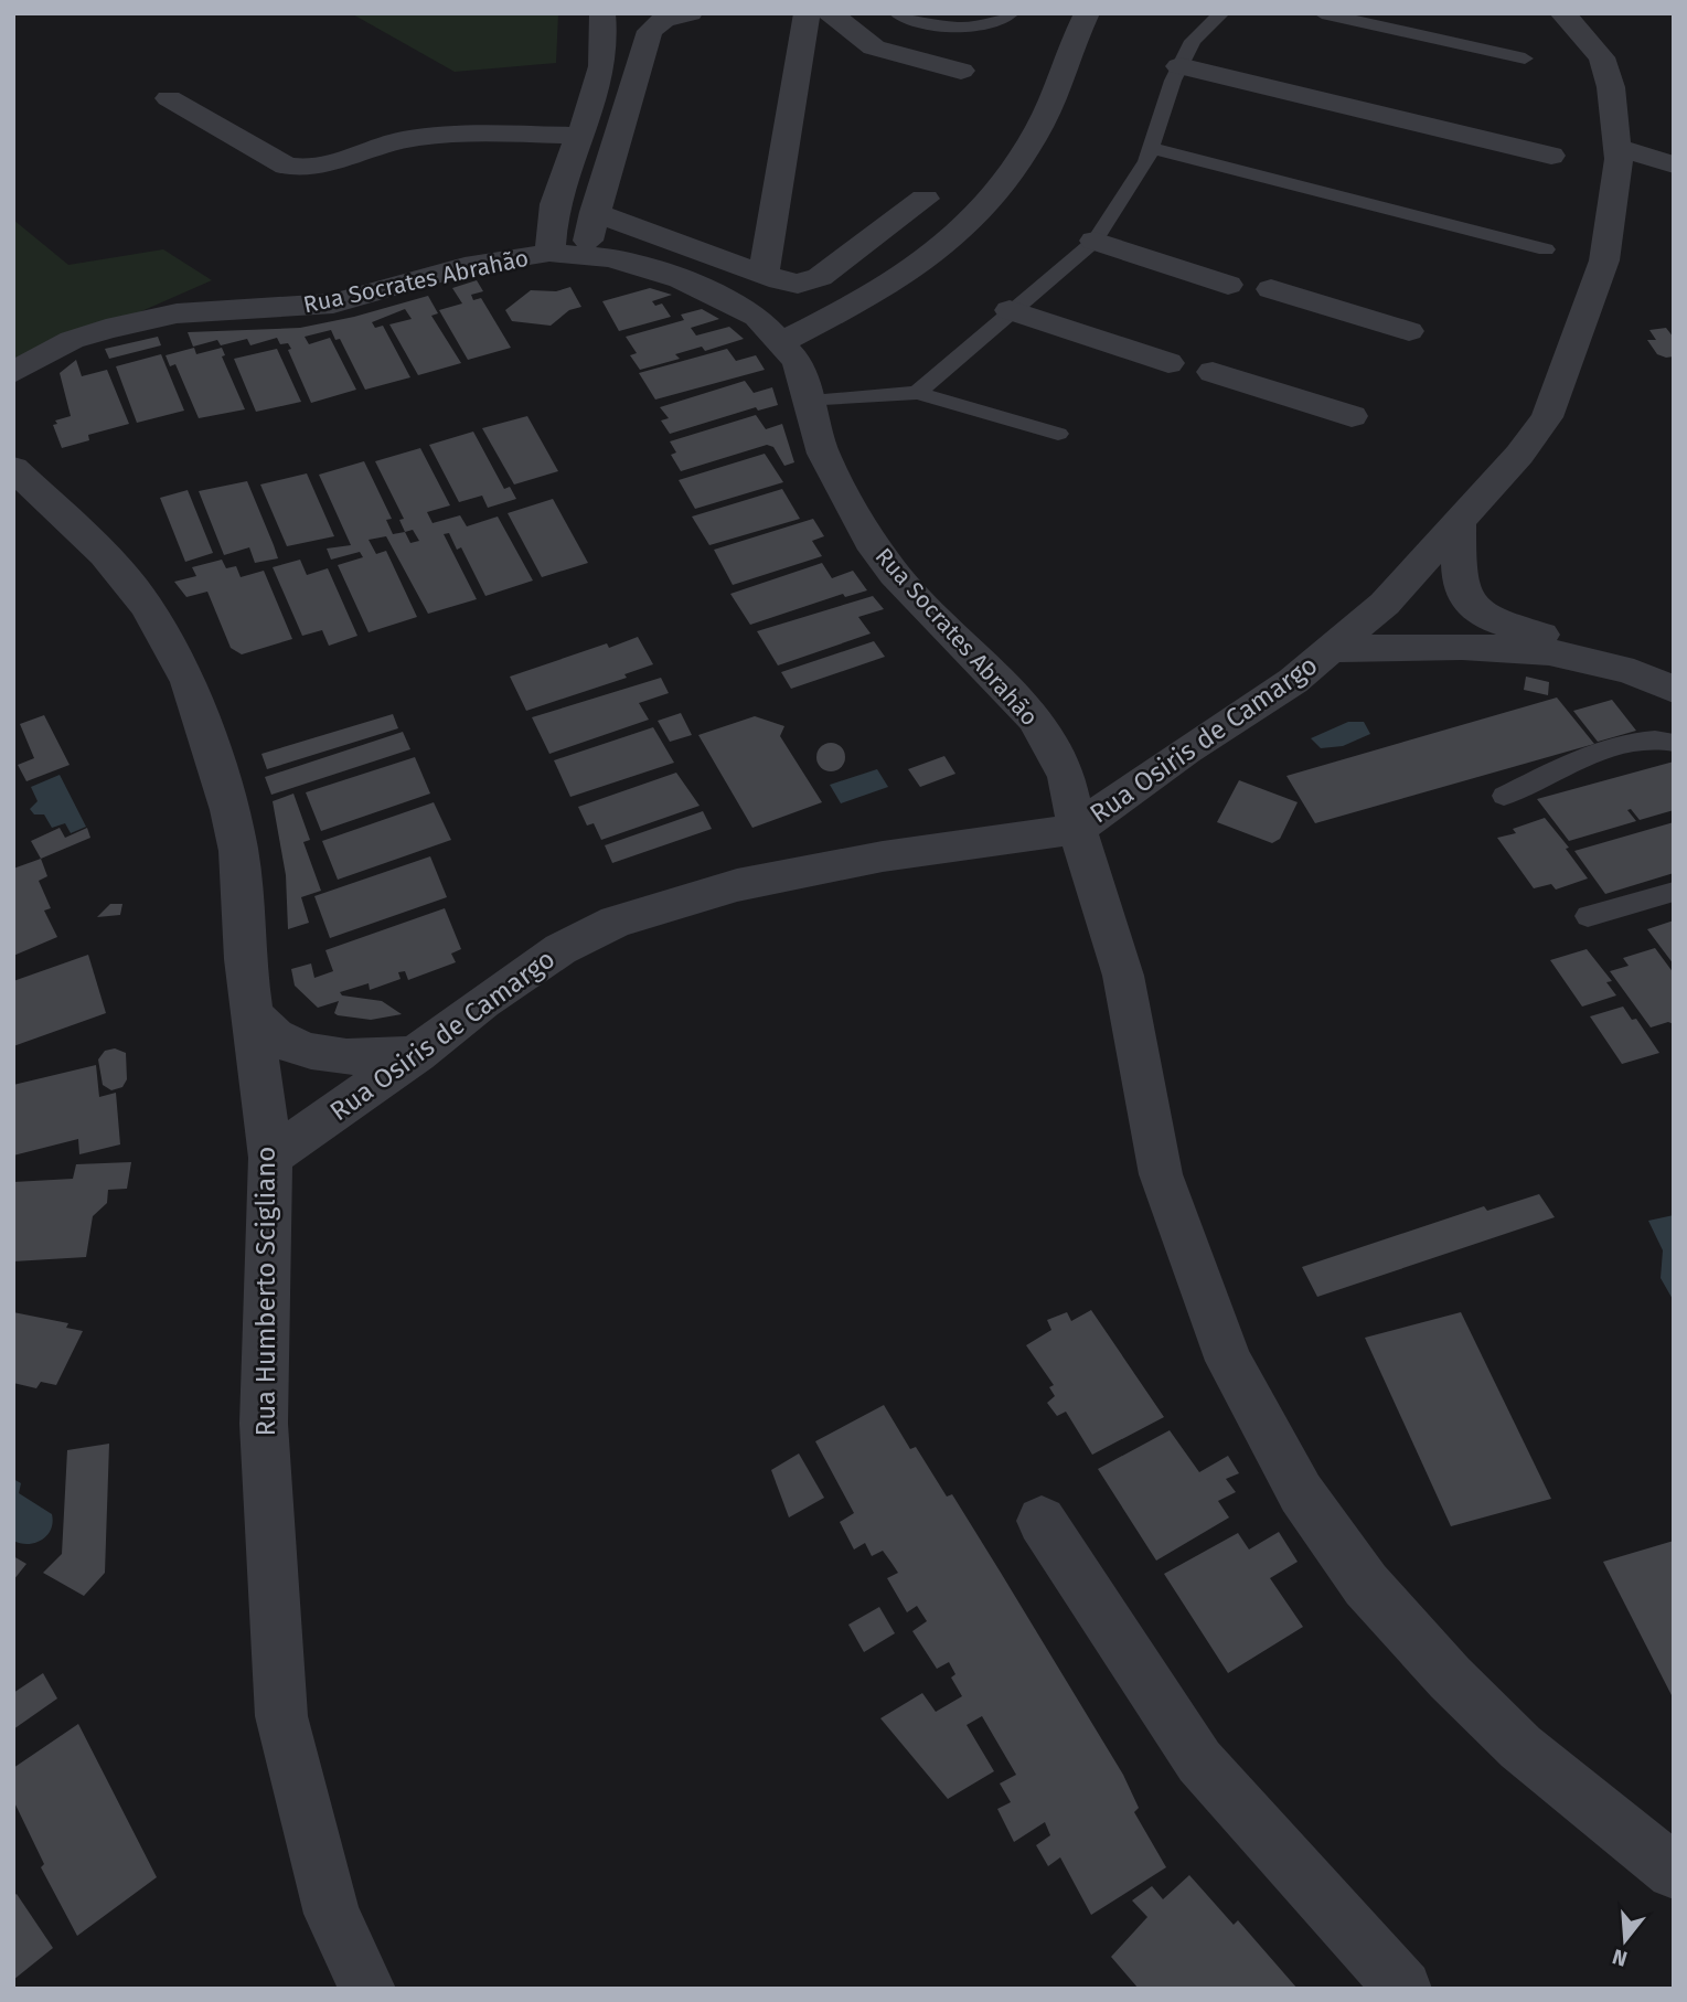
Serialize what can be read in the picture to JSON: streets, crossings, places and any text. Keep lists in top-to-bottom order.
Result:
{
  "streets": {
    "street": ["Rua Socrates Abrahão", "Rua Osiris de Camargo", "Rua Humberto Scigliano"]
  },
  "crossings": [
    ["Rua Socrates Abrahão", "Rua Osiris de Camargo"],
    ["Rua Osiris de Camargo", "Rua Humberto Scigliano"]
  ],
  "north": "bottom"
}
